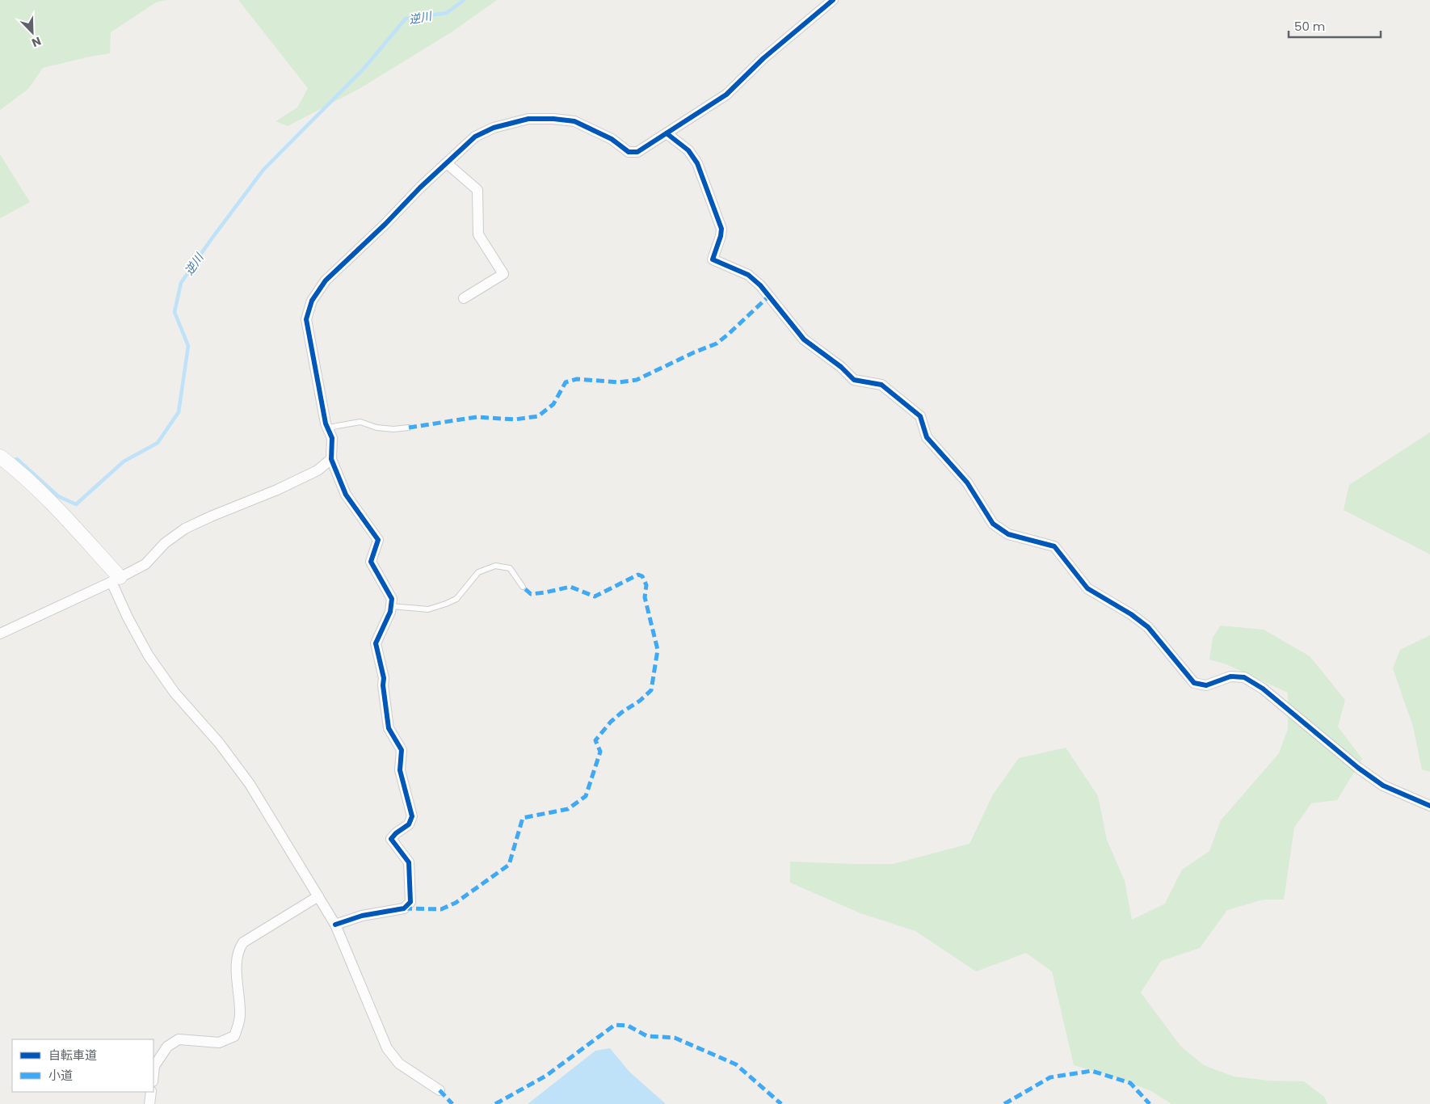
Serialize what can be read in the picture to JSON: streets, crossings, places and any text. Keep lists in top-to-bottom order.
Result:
{
  "water": ["逆川"],
  "legend": ["自転車道", "小道"],
  "scale_bar": "50 m",
  "north": "bottom right"
}
